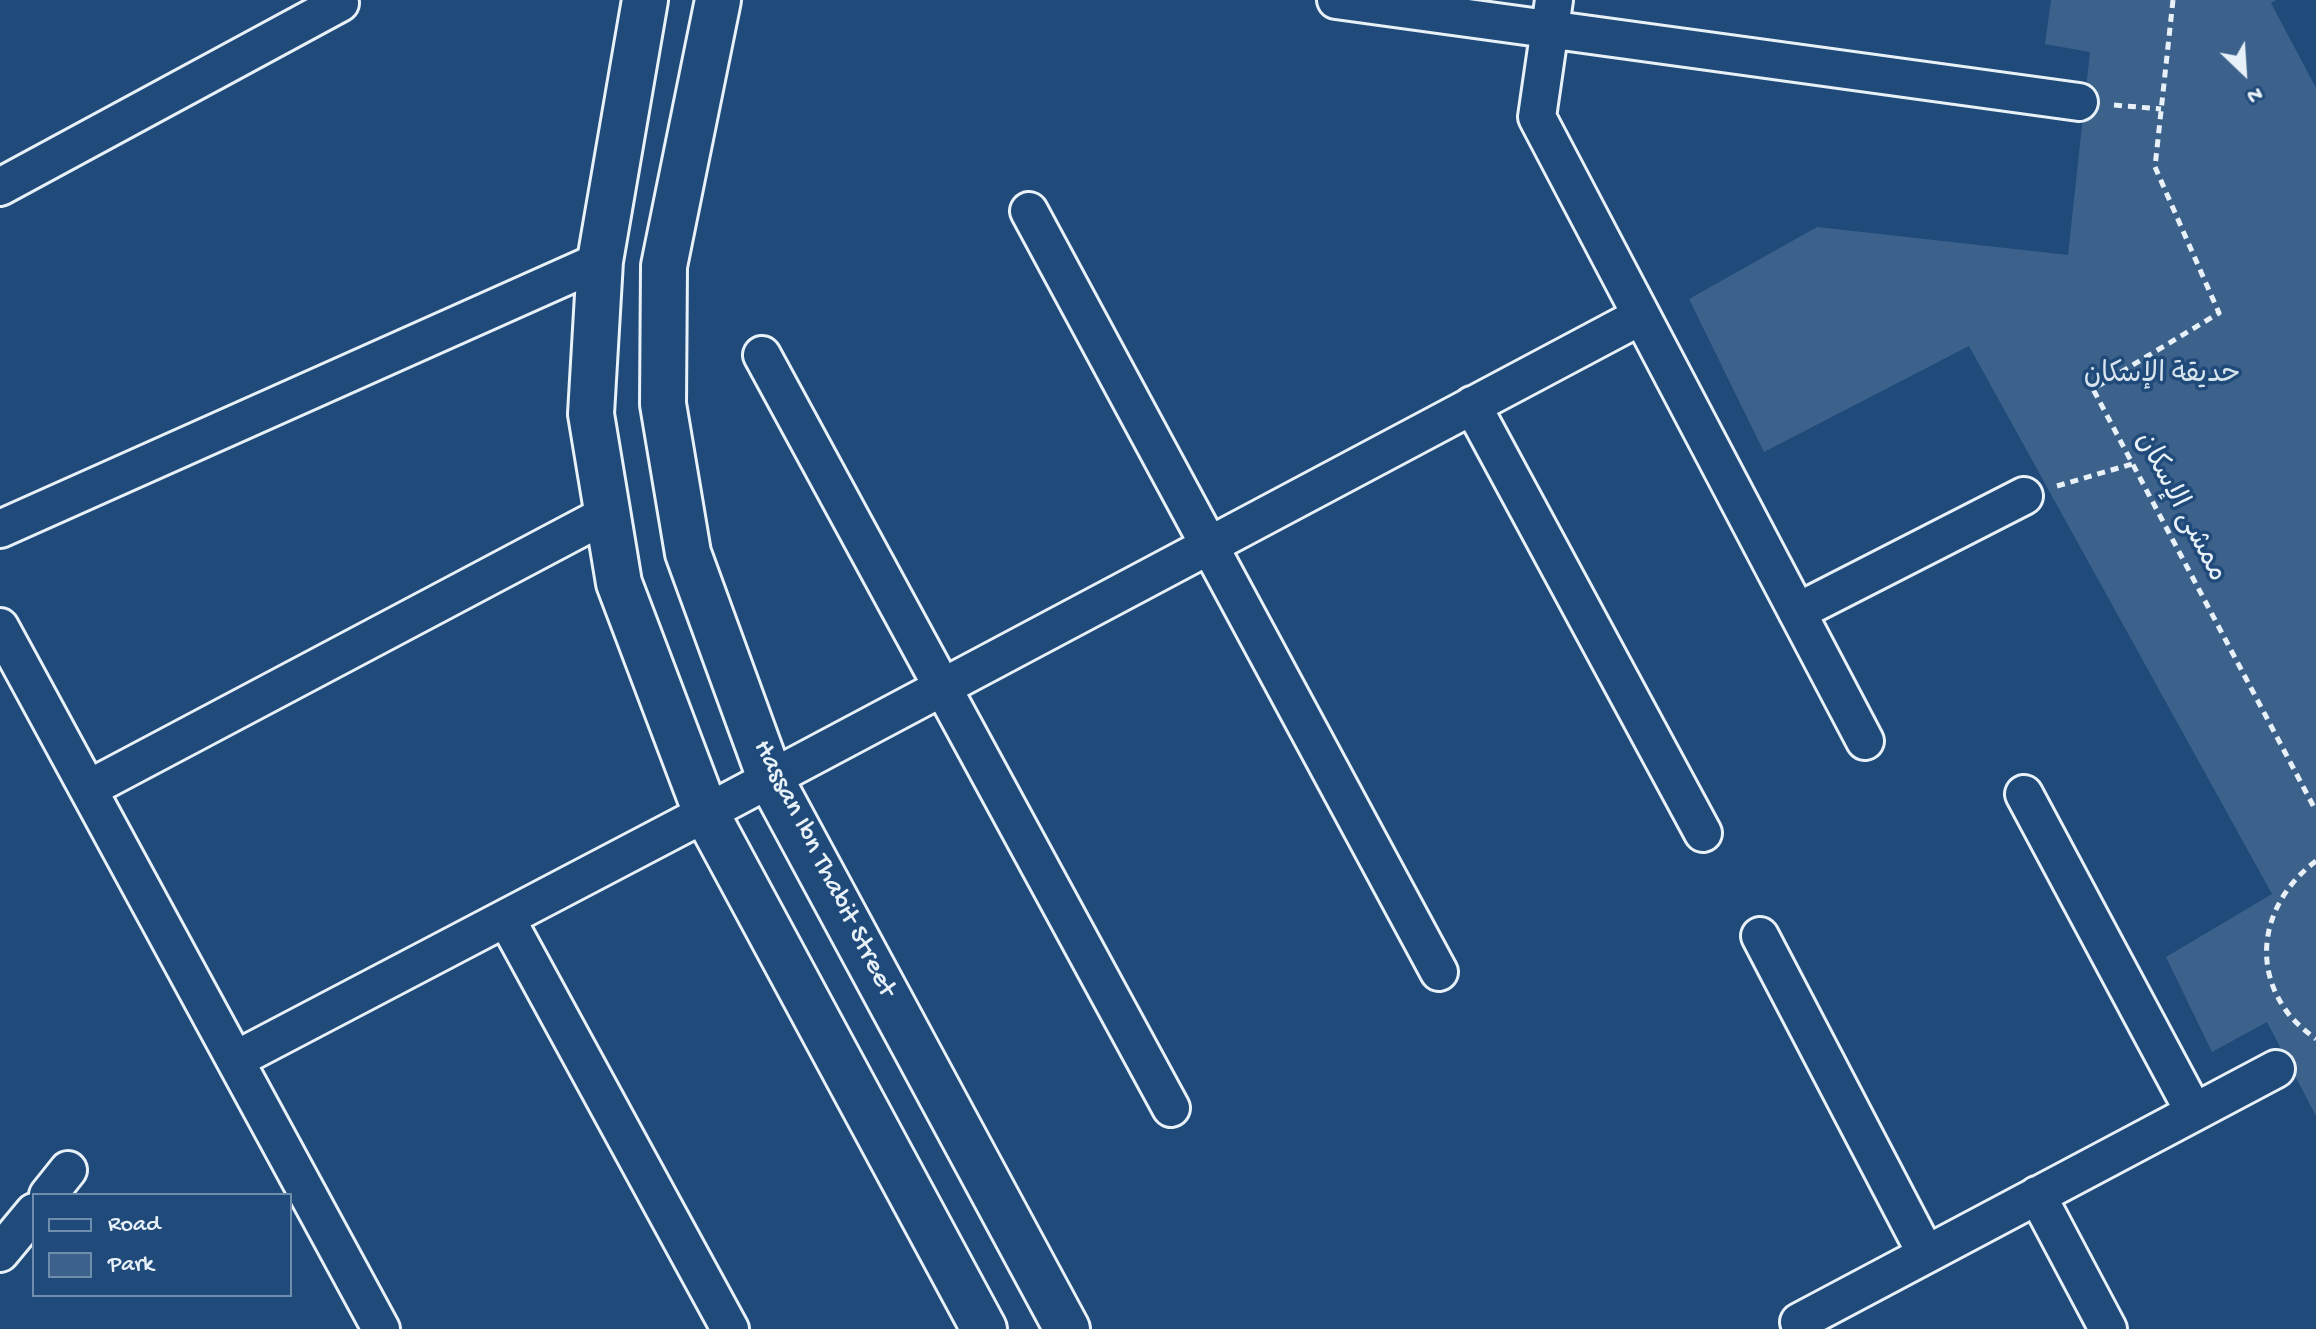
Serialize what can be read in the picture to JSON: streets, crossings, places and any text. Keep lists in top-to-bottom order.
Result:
{
  "streets": {
    "street": ["Hassan Ibn Thabit Street"],
    "path": ["ممشى الإسكان"]
  },
  "parks": ["حديقة الإسكان"],
  "legend": ["Road", "Park"],
  "north": "bottom right"
}
